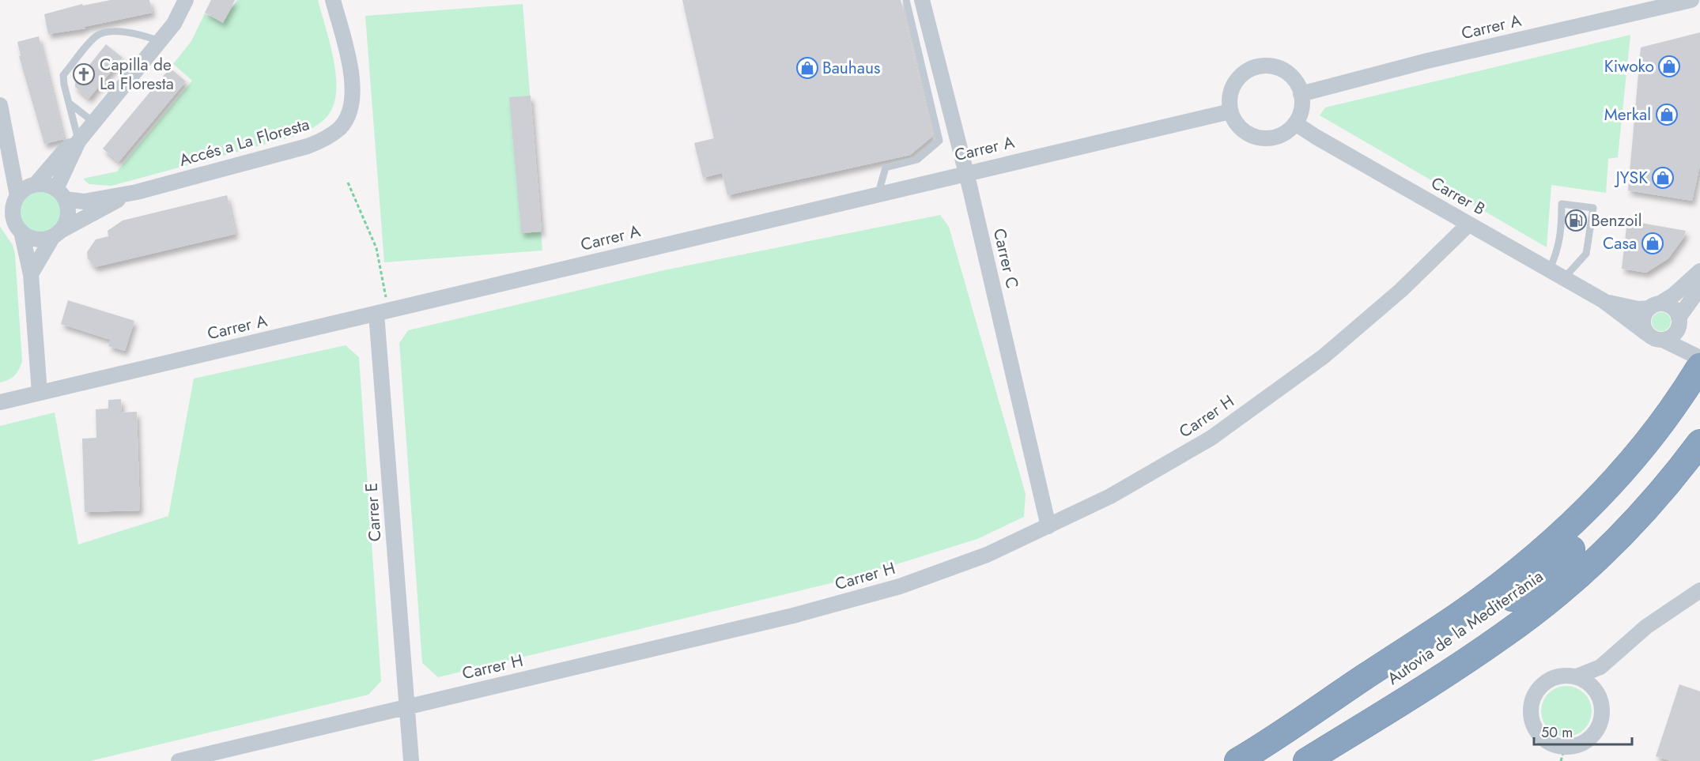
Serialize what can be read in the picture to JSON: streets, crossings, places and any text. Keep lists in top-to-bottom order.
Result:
{
  "streets": {
    "highway": ["Autovia de la Mediterrània"],
    "street": [
      "Carrer A",
      "Accés a La Floresta",
      "Carrer B",
      "Carrer C",
      "Carrer H",
      "Carrer E"
    ]
  },
  "crossings": [
    ["Carrer A", "Carrer B"],
    ["Carrer A", "Carrer C"],
    ["Carrer A", "Carrer E"],
    ["Carrer B", "Carrer H"],
    ["Carrer C", "Carrer H"],
    ["Carrer H", "Carrer E"]
  ],
  "places": {
    "shop": [
      "Kiwoko",
      "Bauhaus",
      "Merkal",
      "JYSK",
      "Casa"
    ],
    "church": ["Capilla de La Floresta"],
    "fuel station": ["Benzoil"]
  },
  "scale_bar": "50 m"
}
